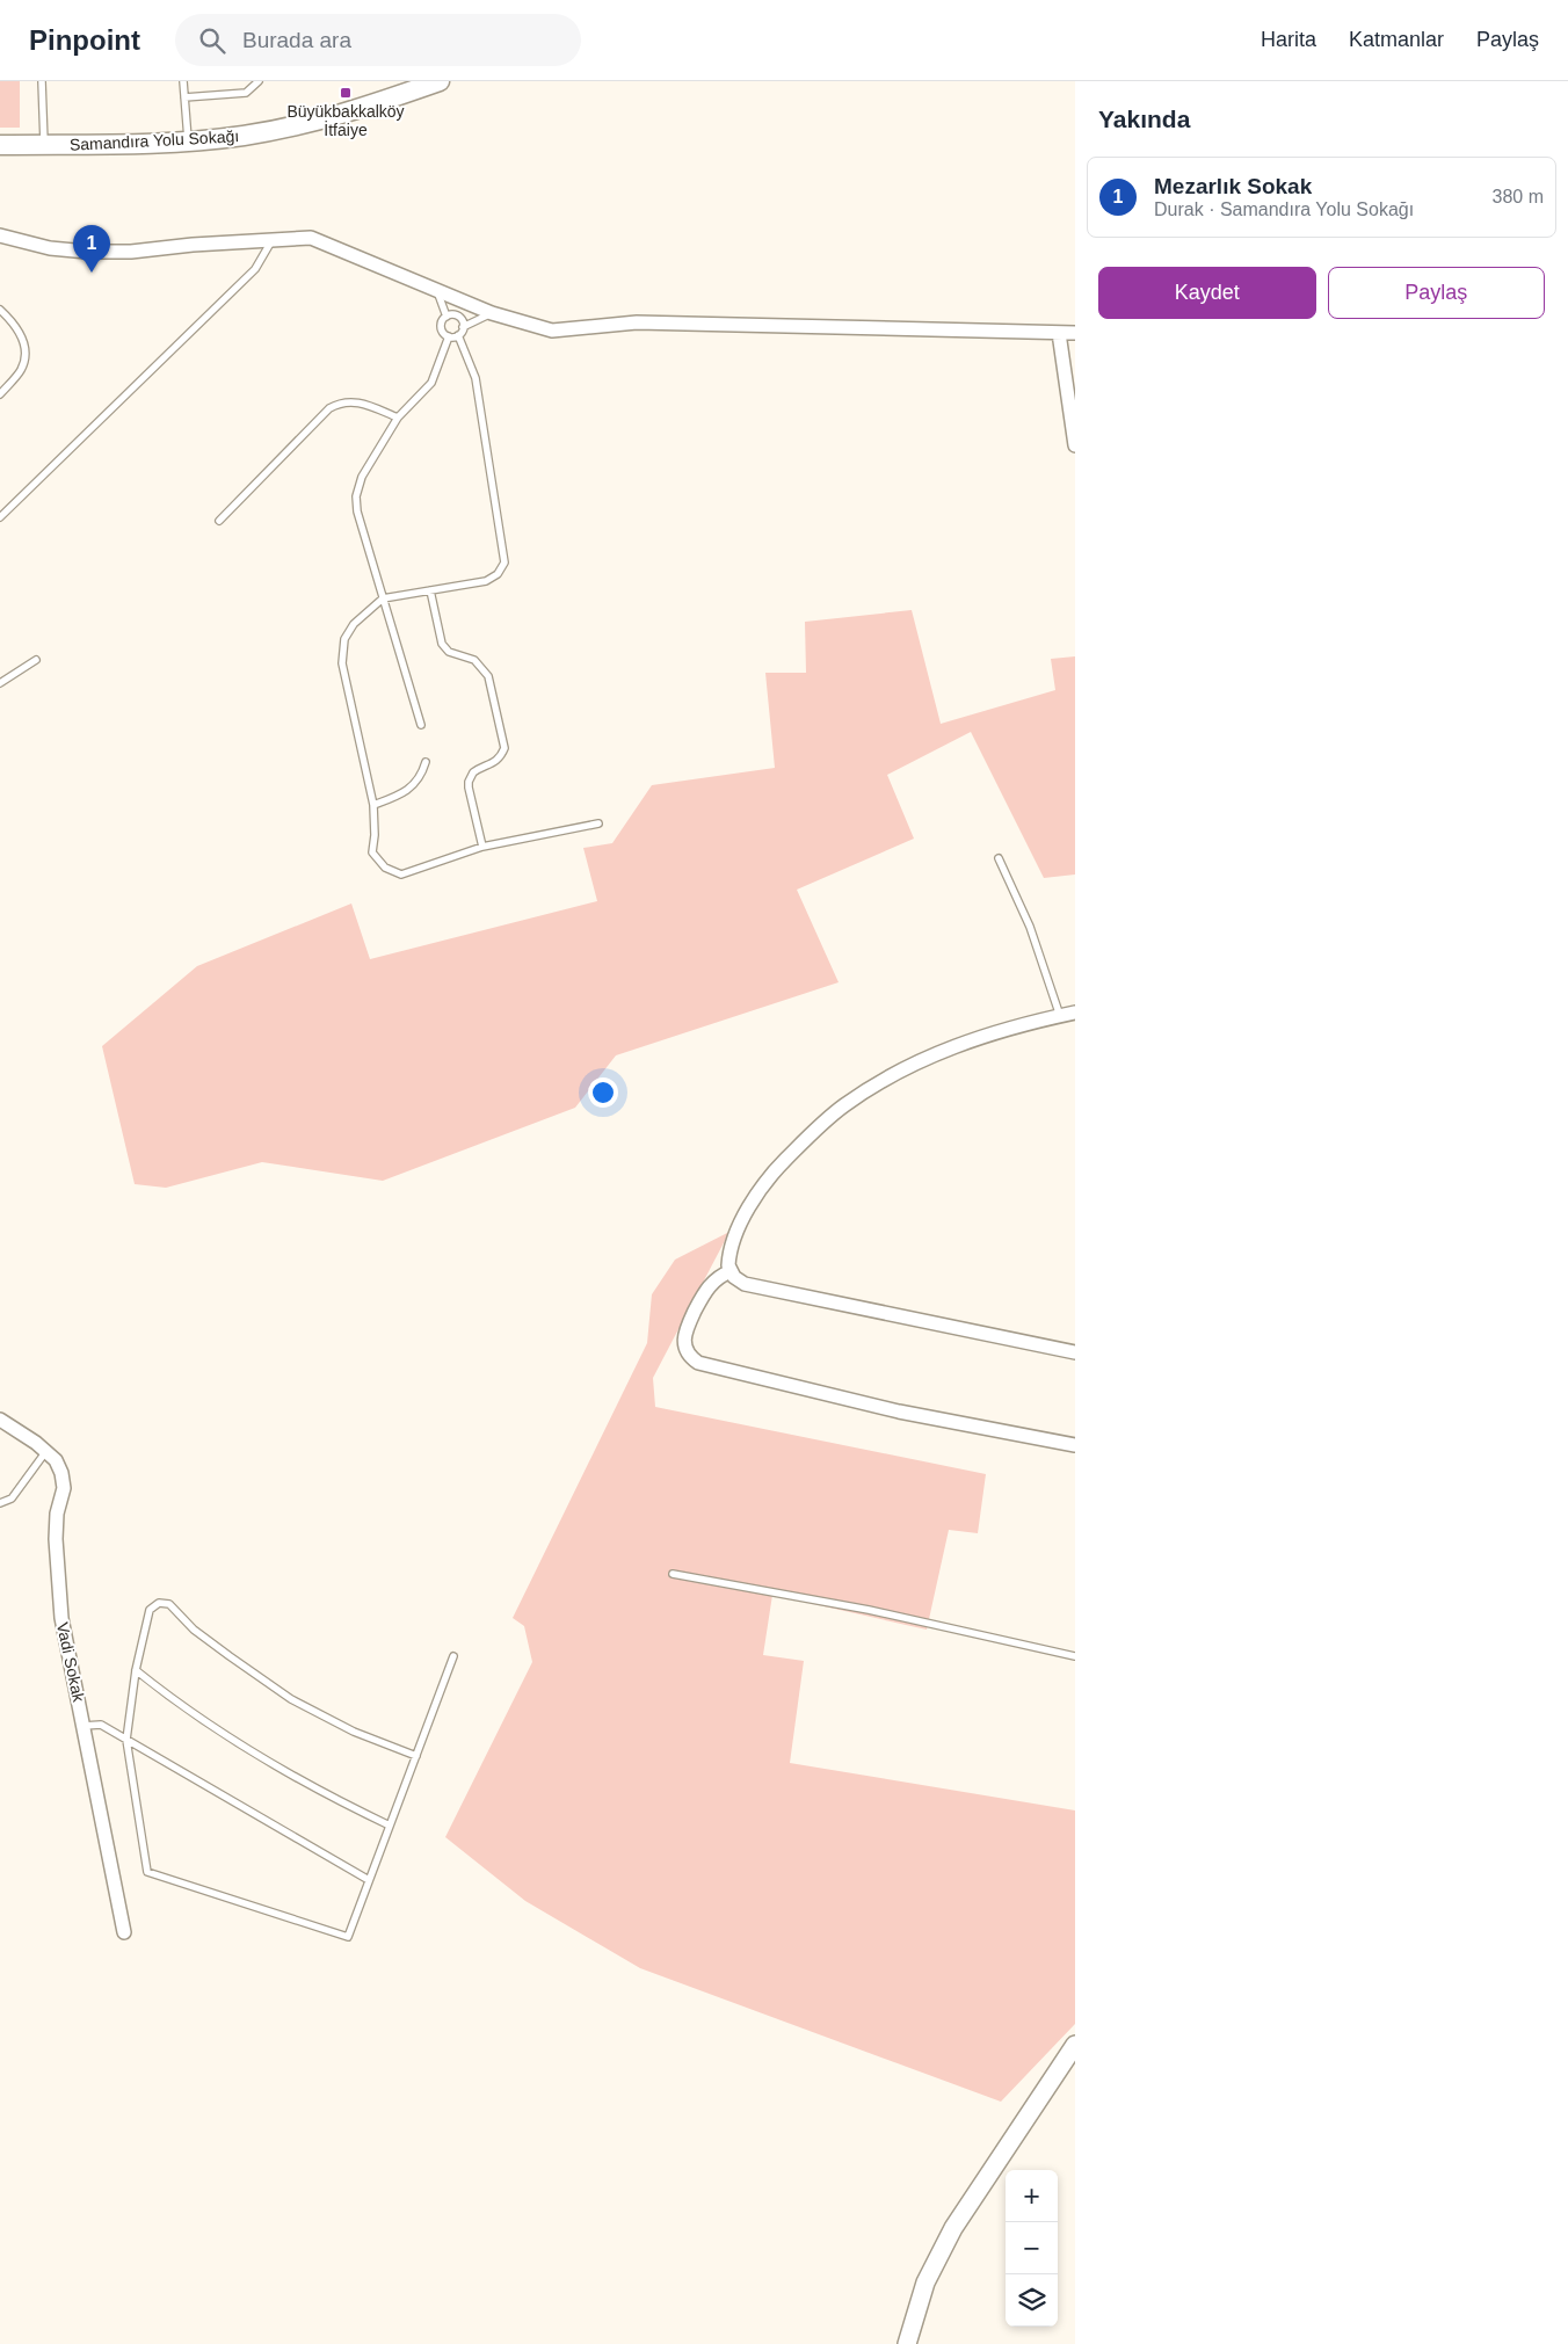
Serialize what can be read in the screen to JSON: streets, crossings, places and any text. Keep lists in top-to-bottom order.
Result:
{
  "streets": {
    "main road": ["Samandıra Yolu Sokağı"],
    "street": ["Vadi Sokak"]
  },
  "places": {
    "transit": ["Büyükbakkalköy İtfaiye"]
  },
  "page": {
    "header": "Pinpoint",
    "search": "Burada ara",
    "nav": ["Harita", "Katmanlar", "Paylaş"],
    "heading": "Yakında",
    "list": [
      {
        "mark": "1",
        "name": "Mezarlık Sokak",
        "note": "Durak · Samandıra Yolu Sokağı",
        "value": "380 m"
      }
    ],
    "pins": "1",
    "buttons": ["Kaydet", "Paylaş"],
    "map_buttons": ["+", "−"]
  }
}
